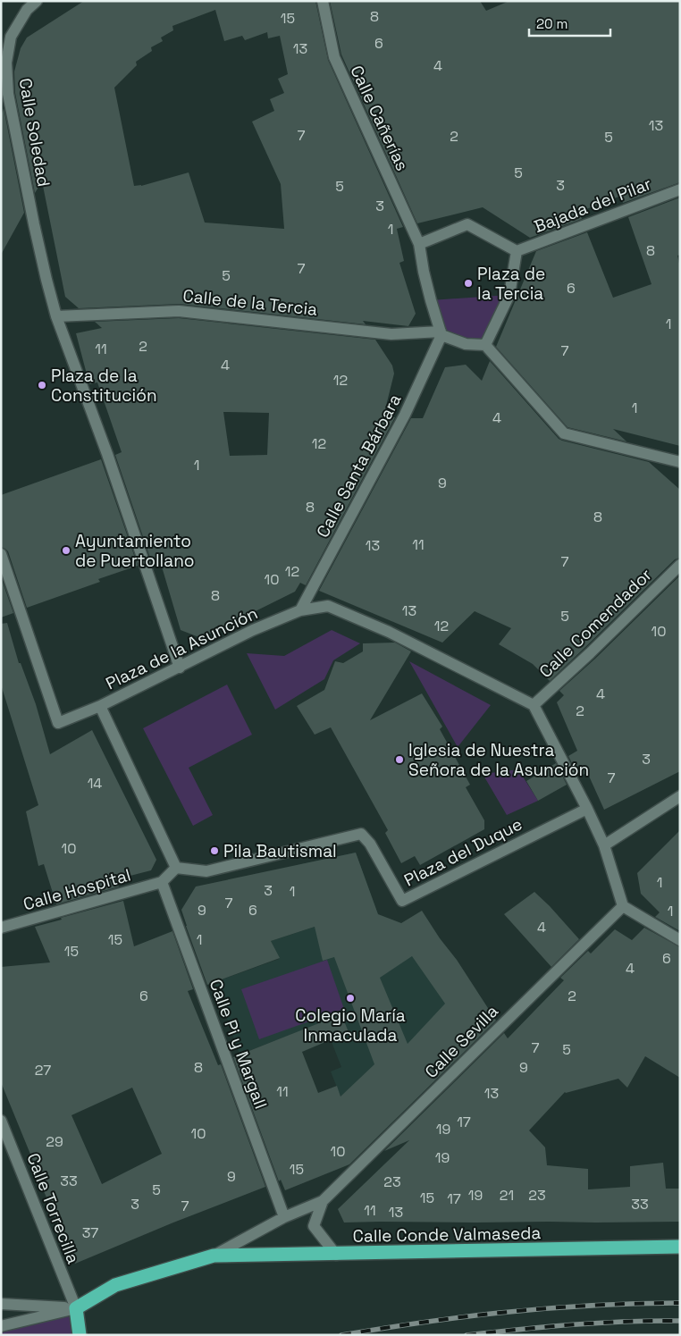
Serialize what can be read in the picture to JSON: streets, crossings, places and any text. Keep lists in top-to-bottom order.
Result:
{
  "streets": {
    "highway": ["Calle Conde Valmaseda"],
    "street": [
      "Calle Cañerías",
      "Calle Soledad",
      "Bajada del Pilar",
      "Calle de la Tercia",
      "Calle Santa Bárbara",
      "Calle Comendador",
      "Plaza de la Asunción",
      "Plaza del Duque",
      "Calle Hospital",
      "Calle Sevilla",
      "Calle Pi y Margall",
      "Calle Torrecilla"
    ]
  },
  "crossings": [
    ["Calle Cañerías", "Bajada del Pilar"],
    ["Calle Cañerías", "Calle de la Tercia"],
    ["Calle Cañerías", "Calle Santa Bárbara"],
    ["Calle Soledad", "Calle de la Tercia"],
    ["Bajada del Pilar", "Calle de la Tercia"],
    ["Bajada del Pilar", "Calle Santa Bárbara"],
    ["Calle de la Tercia", "Calle Santa Bárbara"],
    ["Calle Santa Bárbara", "Plaza de la Asunción"],
    ["Calle Comendador", "Plaza de la Asunción"],
    ["Plaza de la Asunción", "Plaza del Duque"],
    ["Calle Hospital", "Calle Pi y Margall"],
    ["Calle Sevilla", "Calle Pi y Margall"],
    ["Calle Sevilla", "Calle Conde Valmaseda"],
    ["Calle Pi y Margall", "Calle Conde Valmaseda"],
    ["Calle Torrecilla", "Calle Conde Valmaseda"]
  ],
  "places": [
    "Plaza de la Tercia",
    "Plaza de la Constitución",
    "Ayuntamiento de Puertollano",
    "Iglesia de Nuestra Señora de la Asunción",
    "Pila Bautismal",
    "Colegio María Inmaculada"
  ],
  "house_numbers": [
    "8",
    "15",
    "6",
    "13",
    "4",
    "13",
    "7",
    "2",
    "5",
    "5",
    "3",
    "5",
    "3",
    "1",
    "8",
    "7",
    "5",
    "6",
    "1",
    "2",
    "11",
    "7",
    "4",
    "12",
    "1",
    "4",
    "12",
    "1",
    "9",
    "8",
    "8",
    "11",
    "13",
    "7",
    "12",
    "10",
    "8",
    "13",
    "5",
    "12",
    "10",
    "4",
    "2",
    "3",
    "7",
    "14",
    "10",
    "1",
    "3",
    "1",
    "7",
    "9",
    "6",
    "1",
    "4",
    "15",
    "1",
    "15",
    "6",
    "4",
    "6",
    "2",
    "7",
    "5",
    "8",
    "9",
    "27",
    "11",
    "13",
    "17",
    "19",
    "10",
    "29",
    "10",
    "19",
    "15",
    "9",
    "33",
    "23",
    "5",
    "19",
    "21",
    "23",
    "15",
    "17",
    "3",
    "33",
    "7",
    "11",
    "13",
    "37"
  ],
  "scale_bar": "20 m"
}
